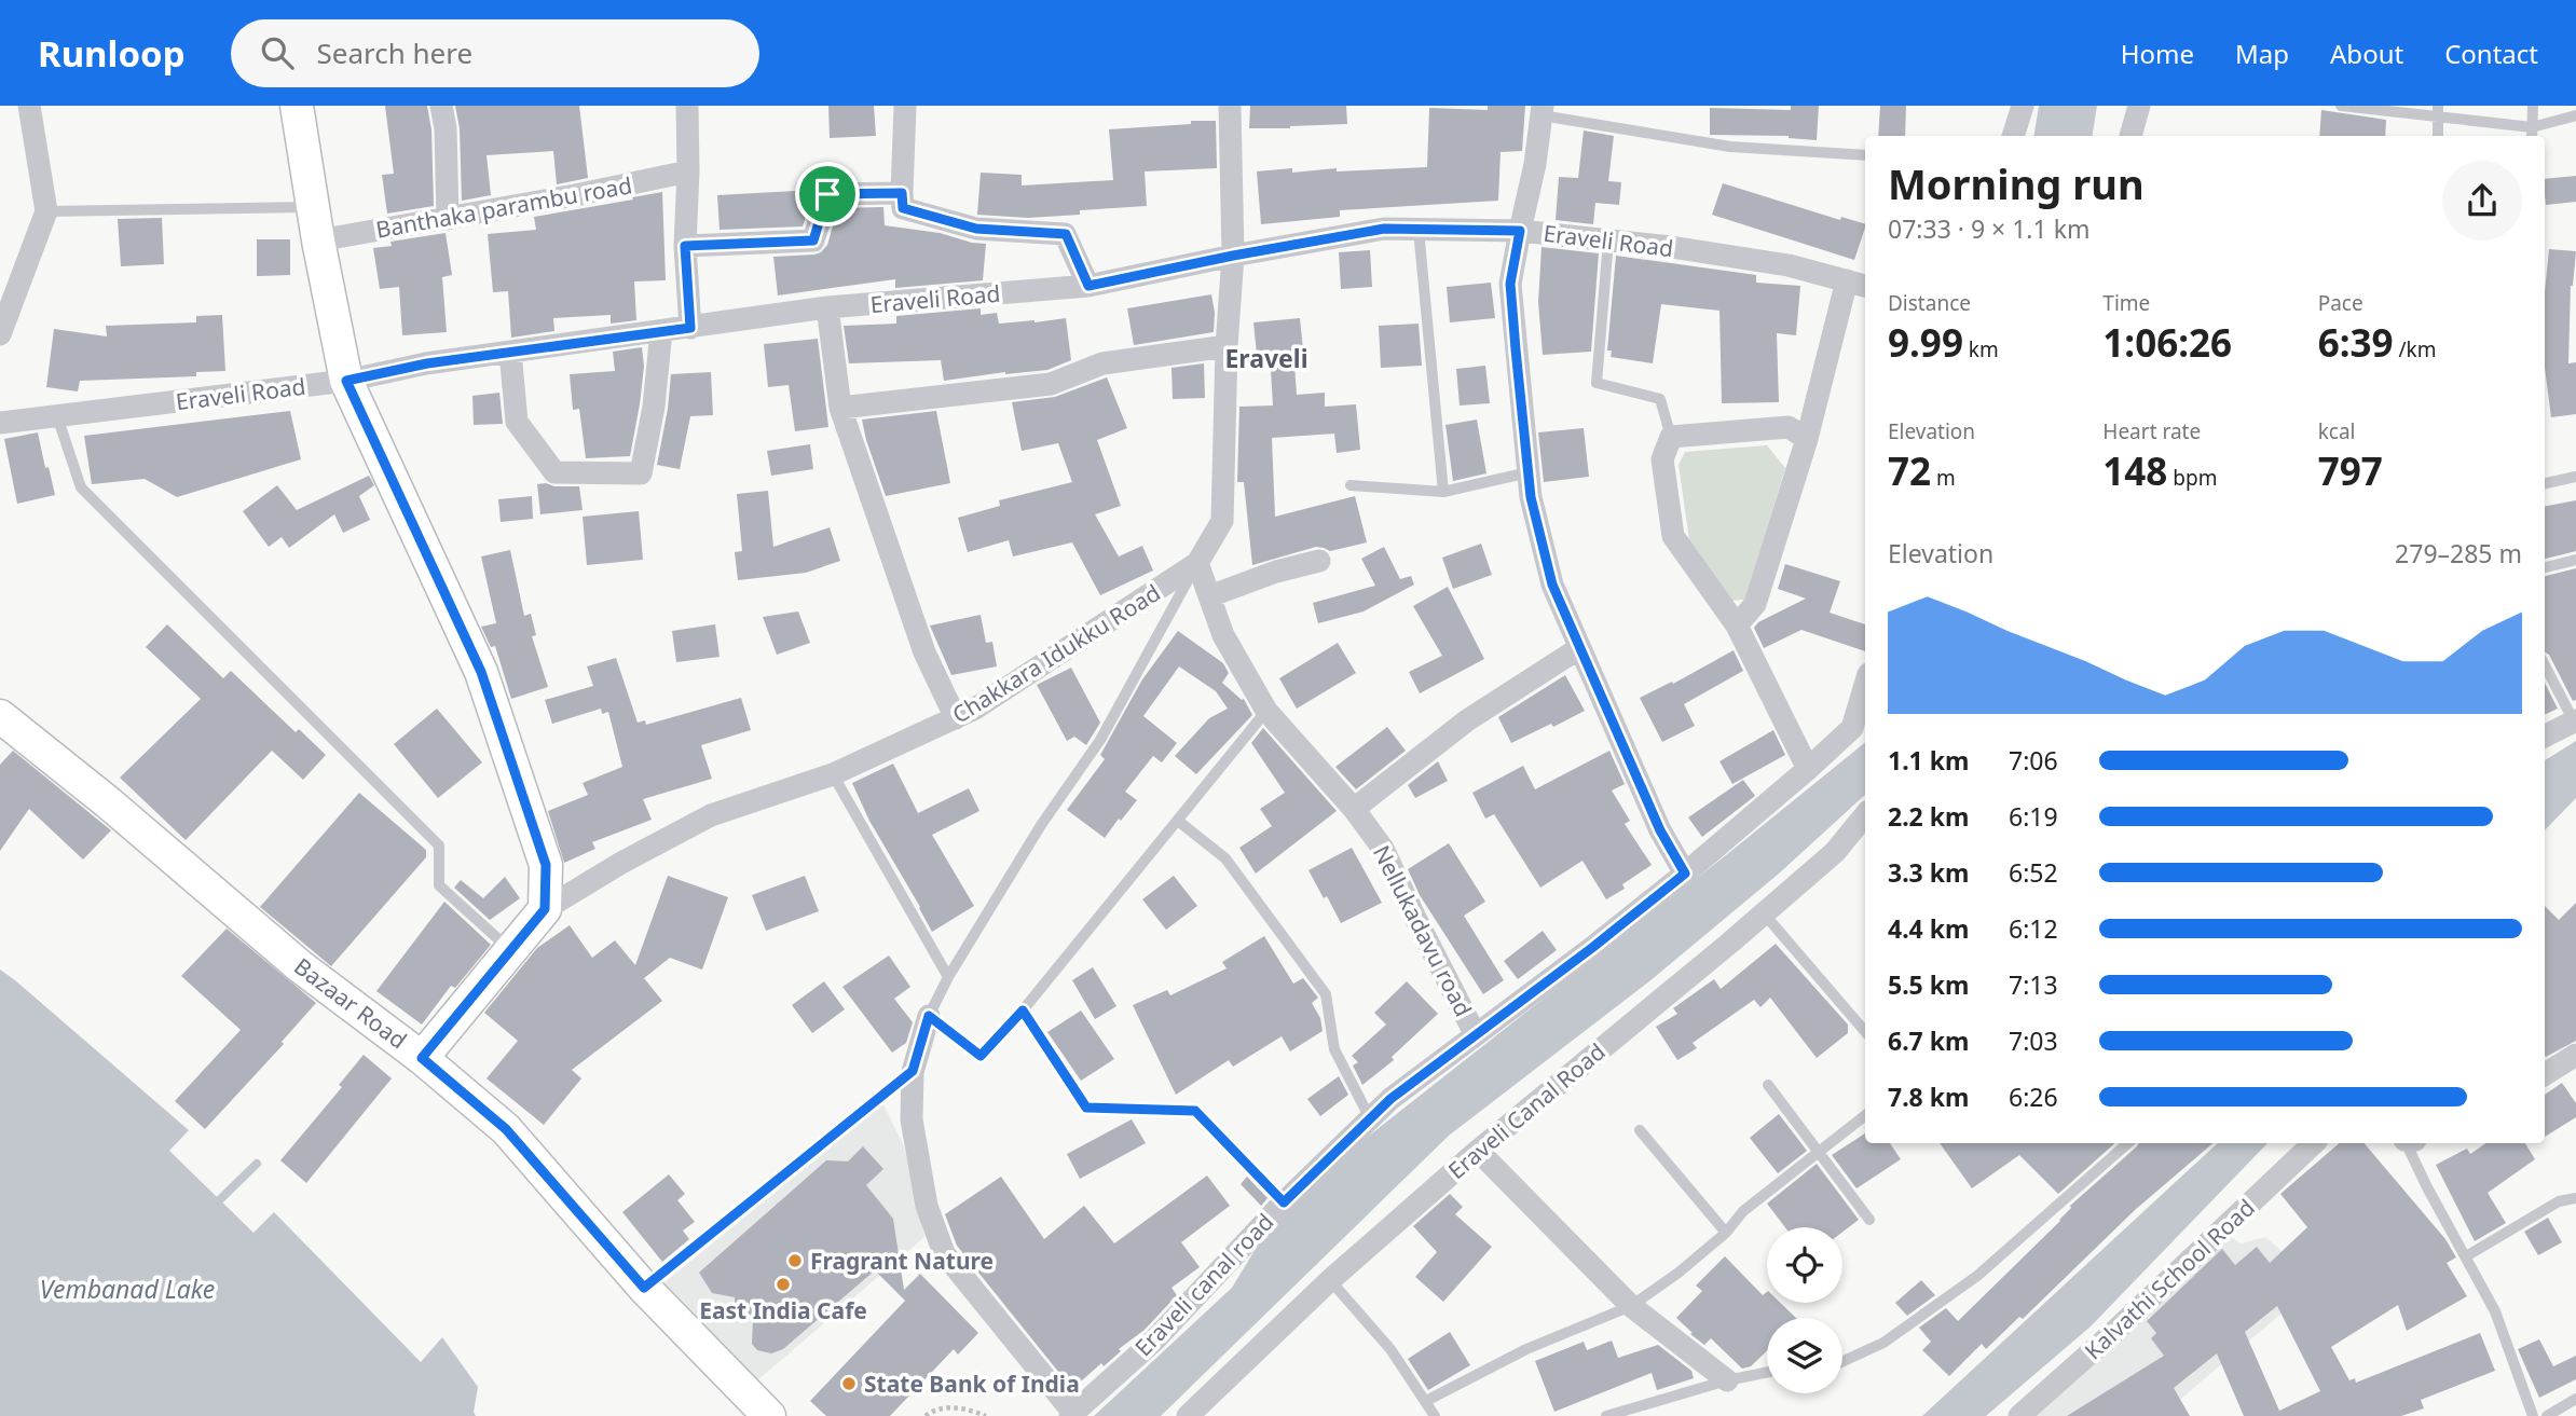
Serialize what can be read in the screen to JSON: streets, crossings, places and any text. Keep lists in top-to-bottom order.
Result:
{
  "streets": {
    "street": [
      "Banthaka parambu road",
      "Eraveli Road",
      "Chakkara Idukku Road",
      "Nellukadavu road",
      "Bazaar Road",
      "Eraveli Canal Road",
      "Kalvathi School Road",
      "Eraveli canal road"
    ]
  },
  "crossings": [
    ["Eraveli Road", "Chakkara Idukku Road"],
    ["Chakkara Idukku Road", "Nellukadavu road"],
    ["Nellukadavu road", "Eraveli canal road"]
  ],
  "districts": ["Eraveli"],
  "water": ["Vembanad Lake"],
  "places": ["Fragrant Nature", "East India Cafe", "State Bank of India"],
  "page": {
    "header": "Runloop",
    "search": "Search here",
    "nav": [
      "Home",
      "Map",
      "About",
      "Contact"
    ],
    "heading": ["Morning run", "07:33 · 9 × 1.1 km"],
    "stats": [
      ["Distance", "9.99 km"],
      ["Time", "1:06:26"],
      ["Pace", "6:39 /km"],
      ["Elevation", "72 m"],
      ["Heart rate", "148 bpm"],
      ["kcal", "797"]
    ],
    "chart": ["Elevation", "279–285 m"],
    "list": [
      {
        "name": "1.1 km",
        "note": "7:06"
      },
      {
        "name": "2.2 km",
        "note": "6:19"
      },
      {
        "name": "3.3 km",
        "note": "6:52"
      },
      {
        "name": "4.4 km",
        "note": "6:12"
      },
      {
        "name": "5.5 km",
        "note": "7:13"
      },
      {
        "name": "6.7 km",
        "note": "7:03"
      },
      {
        "name": "7.8 km",
        "note": "6:26"
      }
    ]
  }
}
